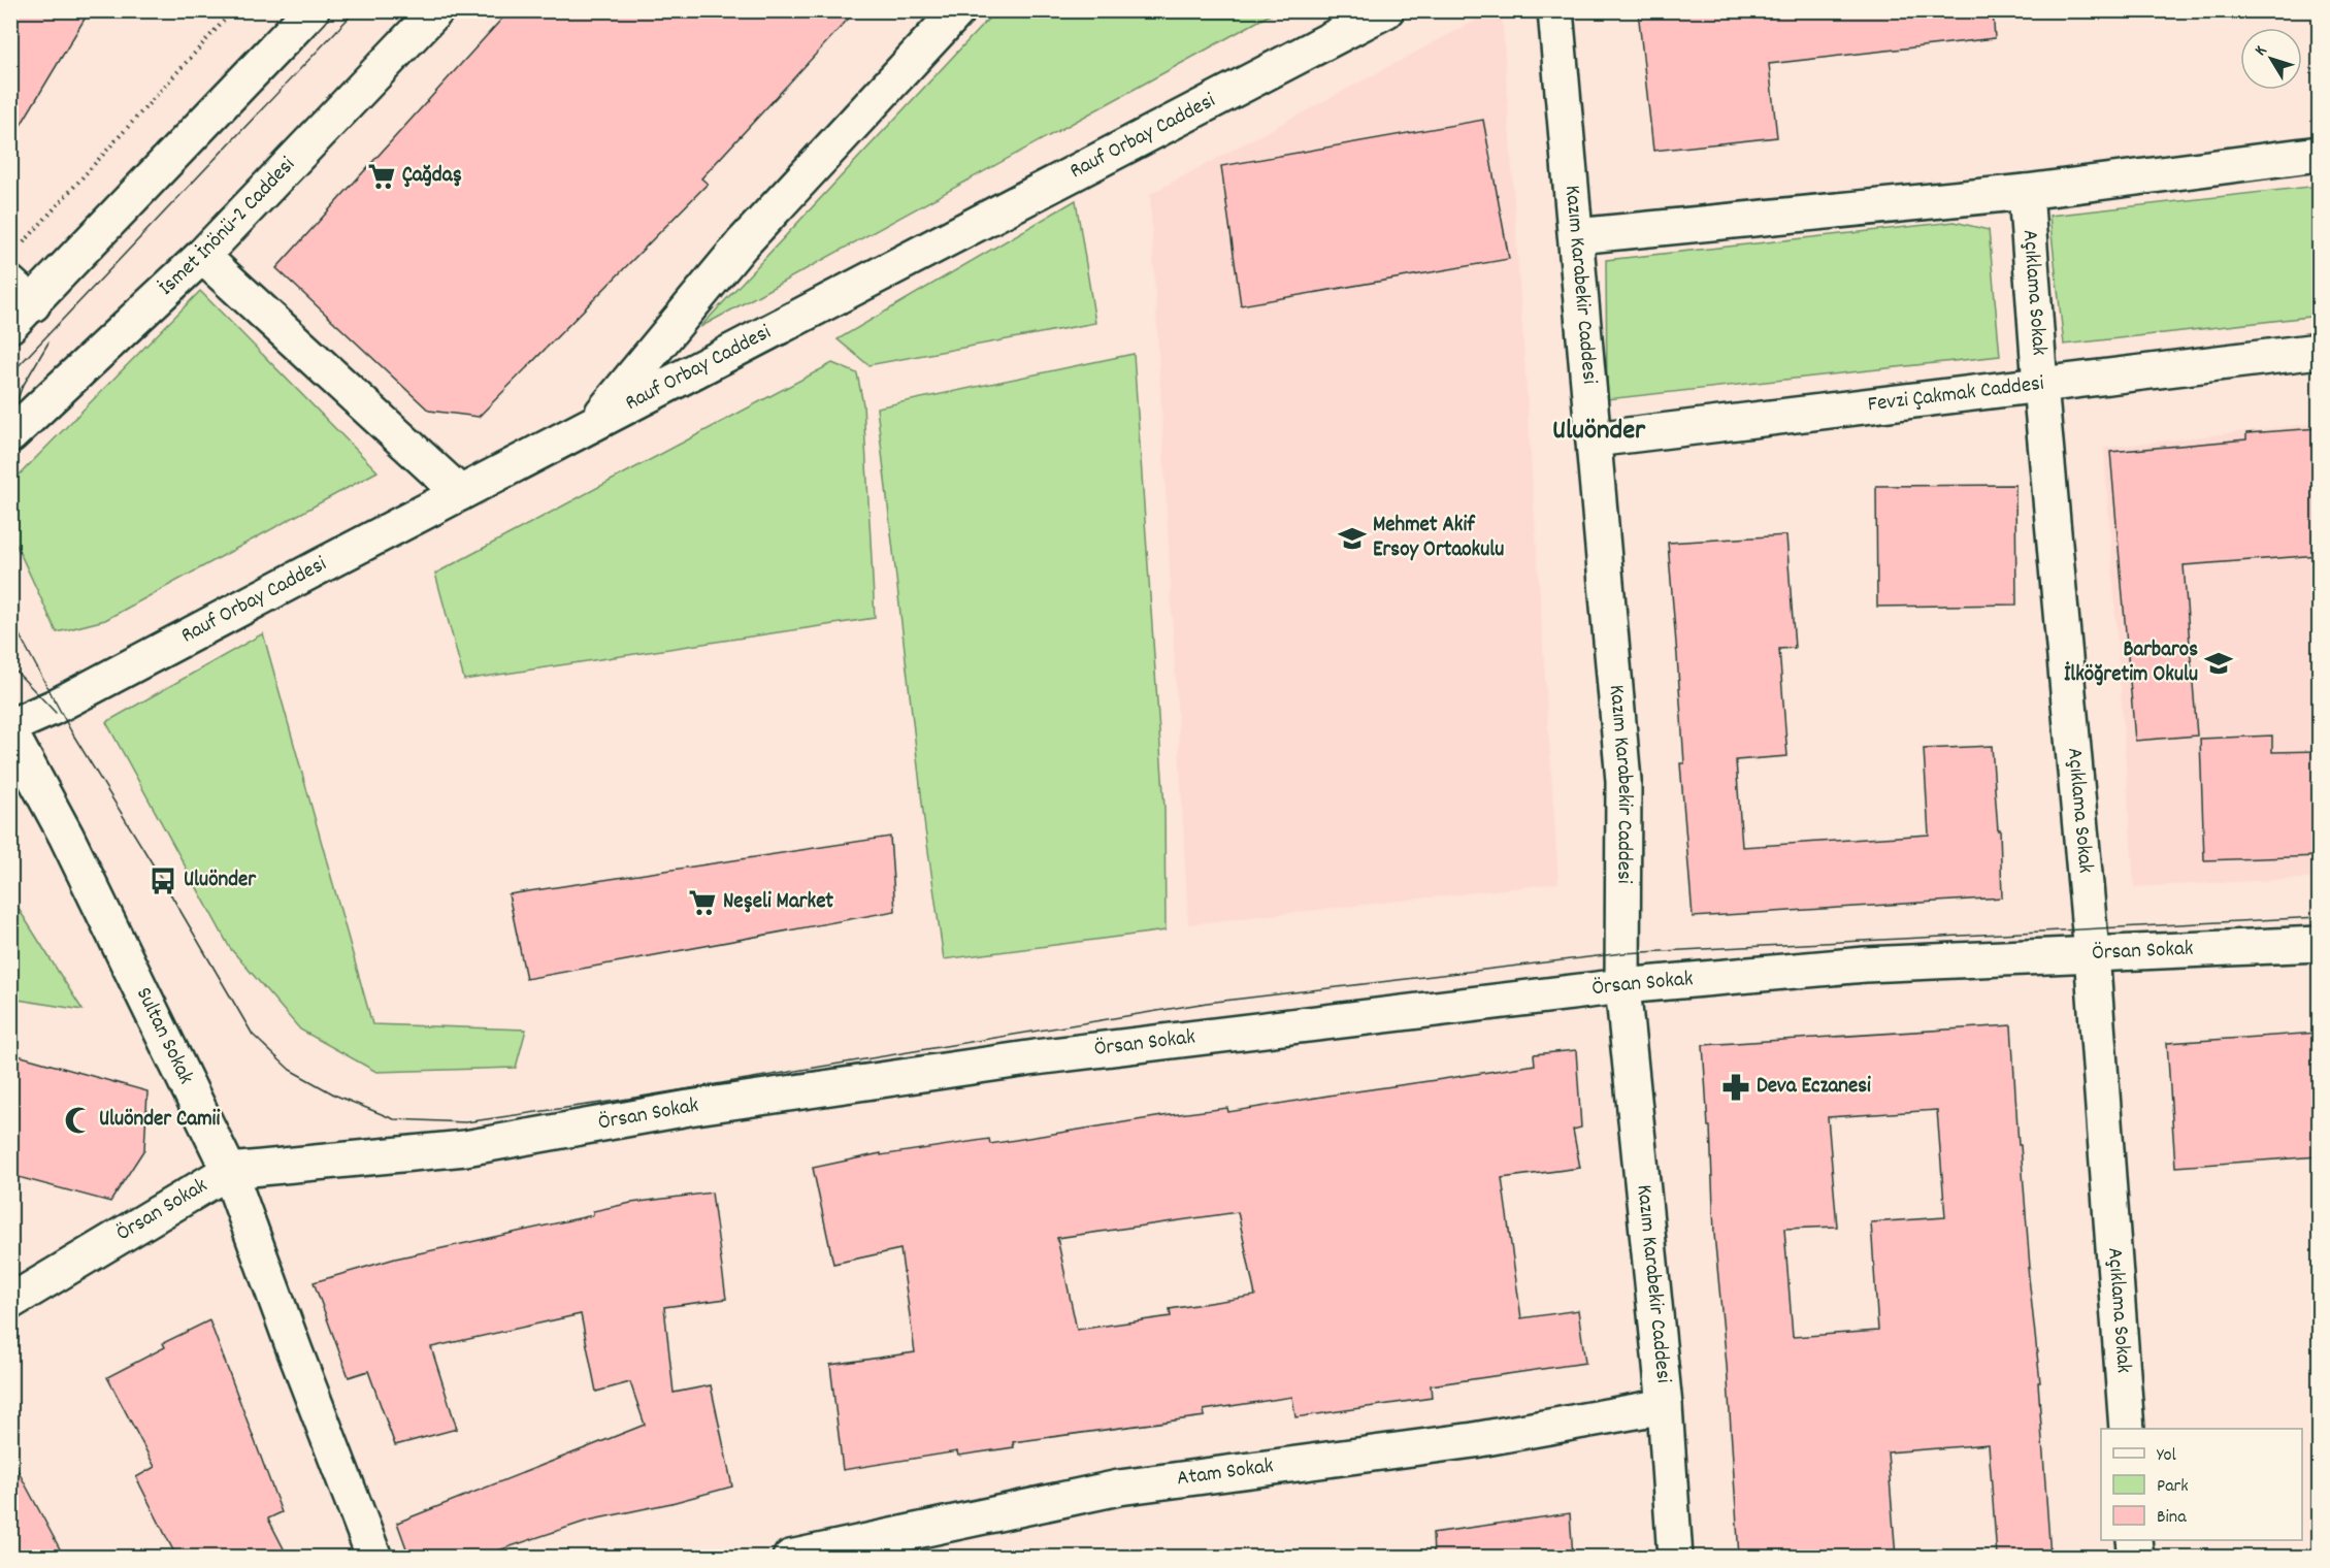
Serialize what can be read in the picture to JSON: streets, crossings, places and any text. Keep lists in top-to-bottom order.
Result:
{
  "streets": {
    "street": [
      "Rauf Orbay Caddesi",
      "İsmet İnönü-2 Caddesi",
      "Kazım Karabekir Caddesi",
      "Açıklama Sokak",
      "Fevzi Çakmak Caddesi",
      "Örsan Sokak",
      "Sultan Sokak",
      "Atam Sokak"
    ]
  },
  "crossings": [
    ["Kazım Karabekir Caddesi", "Fevzi Çakmak Caddesi"],
    ["Kazım Karabekir Caddesi", "Örsan Sokak"],
    ["Kazım Karabekir Caddesi", "Atam Sokak"],
    ["Açıklama Sokak", "Fevzi Çakmak Caddesi"],
    ["Açıklama Sokak", "Örsan Sokak"],
    ["Örsan Sokak", "Sultan Sokak"]
  ],
  "districts": ["Uluönder"],
  "places": {
    "supermarket": ["Çağdaş", "Neşeli Market"],
    "school or university": ["Mehmet Akif Ersoy Ortaokulu", "Barbaros İlköğretim Okulu"],
    "bus stop": ["Uluönder"],
    "pharmacy": ["Deva Eczanesi"],
    "mosque": ["Uluönder Camii"]
  },
  "legend": ["Yol", "Park", "Bina"],
  "north": "top left"
}
